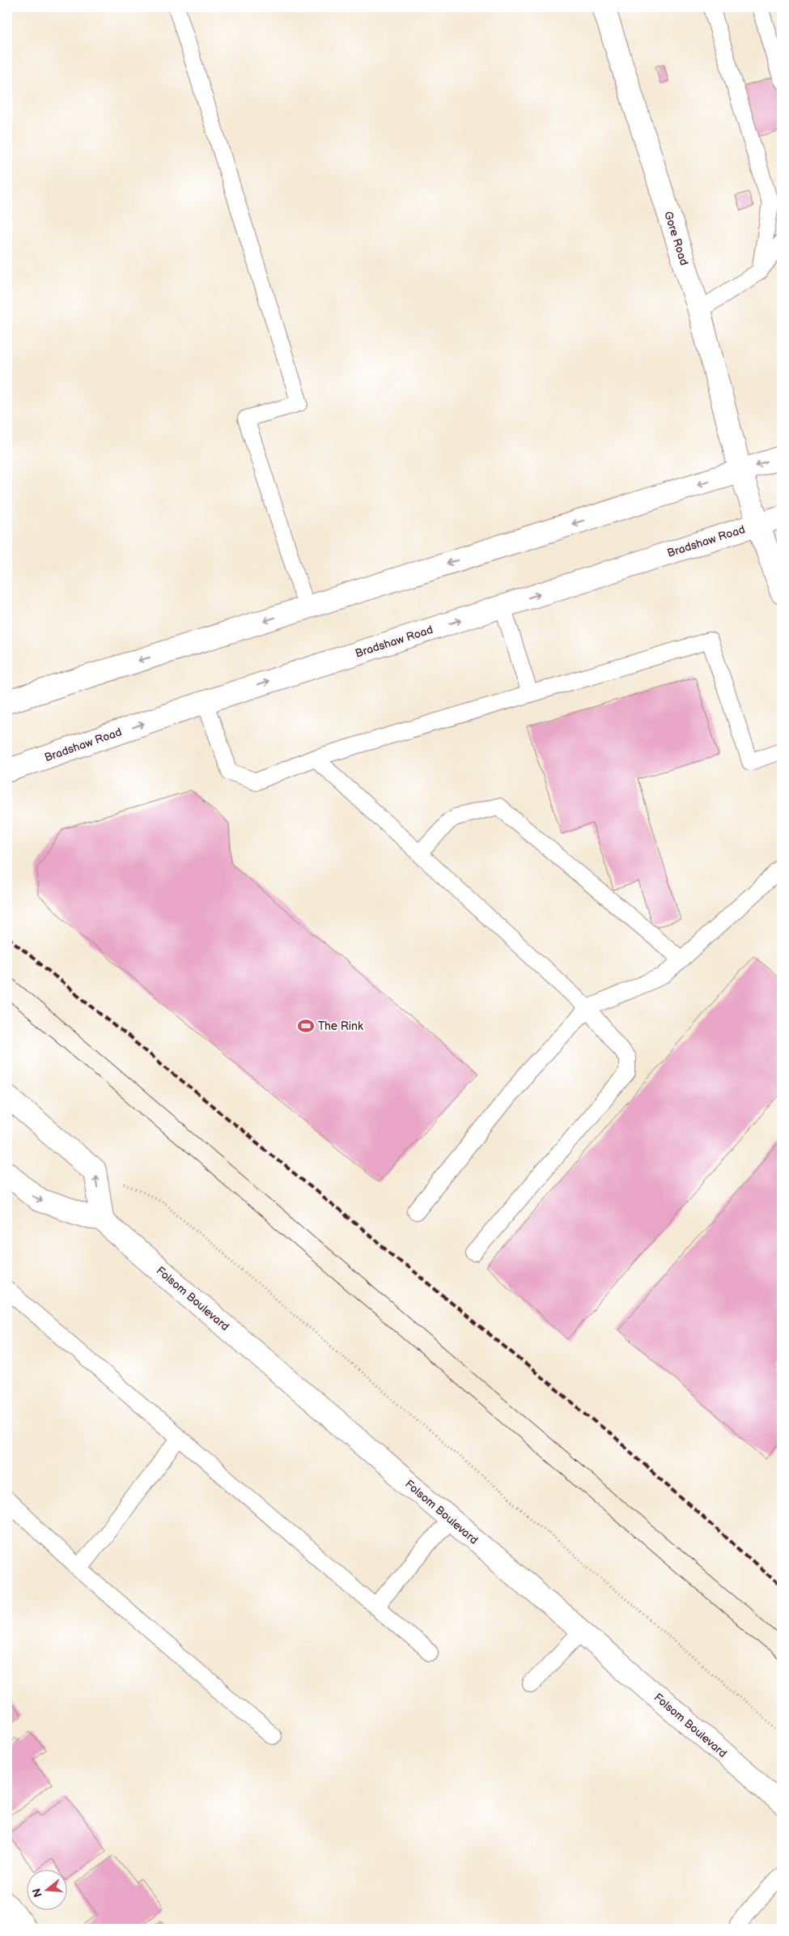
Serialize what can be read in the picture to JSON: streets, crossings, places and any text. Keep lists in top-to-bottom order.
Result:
{
  "streets": {
    "main road": ["Gore Road", "Bradshaw Road", "Folsom Boulevard"]
  },
  "crossings": [
    ["Gore Road", "Bradshaw Road"]
  ],
  "places": {
    "sports": ["The Rink"]
  },
  "north": "left"
}
